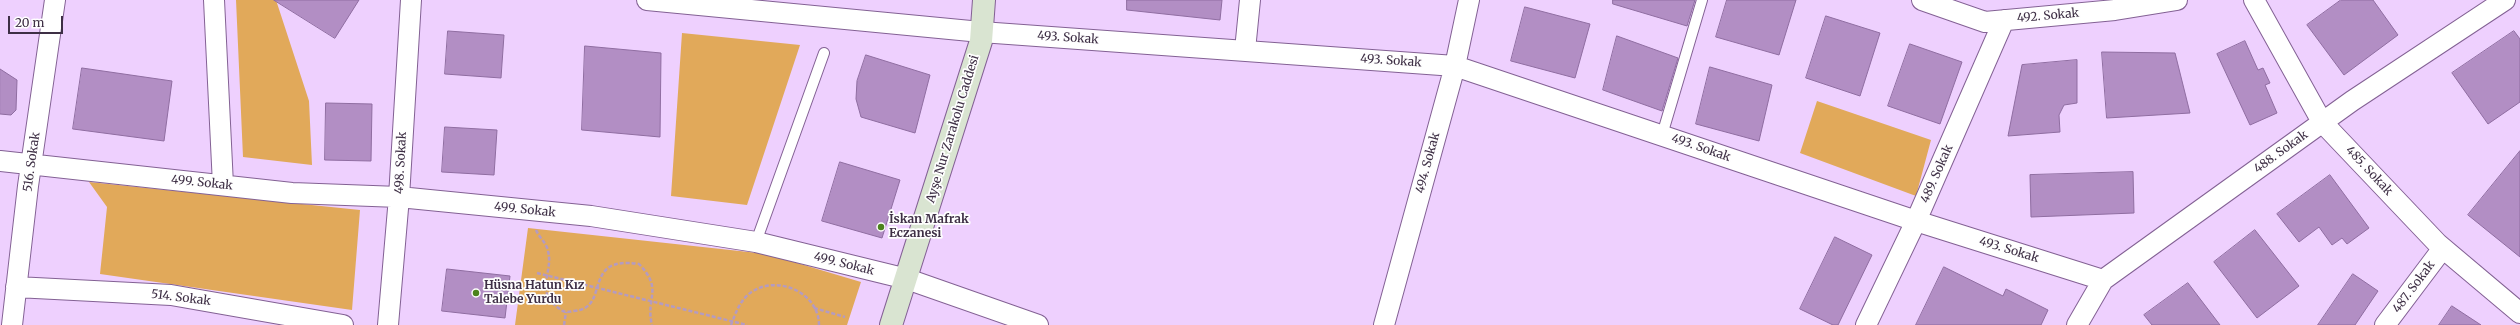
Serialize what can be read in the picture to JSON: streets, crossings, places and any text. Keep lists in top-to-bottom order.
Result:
{
  "streets": {
    "street": [
      "492. Sokak",
      "493. Sokak",
      "Ayşe Nur Zarakolu Caddesi",
      "488. Sokak",
      "516. Sokak",
      "498. Sokak",
      "494. Sokak",
      "485. Sokak",
      "489. Sokak",
      "499. Sokak",
      "487. Sokak",
      "514. Sokak"
    ]
  },
  "crossings": [
    ["492. Sokak", "489. Sokak"],
    ["493. Sokak", "Ayşe Nur Zarakolu Caddesi"],
    ["493. Sokak", "488. Sokak"],
    ["493. Sokak", "494. Sokak"],
    ["493. Sokak", "489. Sokak"],
    ["Ayşe Nur Zarakolu Caddesi", "499. Sokak"],
    ["488. Sokak", "485. Sokak"],
    ["516. Sokak", "499. Sokak"],
    ["516. Sokak", "514. Sokak"],
    ["498. Sokak", "499. Sokak"],
    ["485. Sokak", "487. Sokak"]
  ],
  "places": ["İskan Mafrak Eczanesi", "Hüsna Hatun Kız Talebe Yurdu"],
  "scale_bar": "20 m"
}
